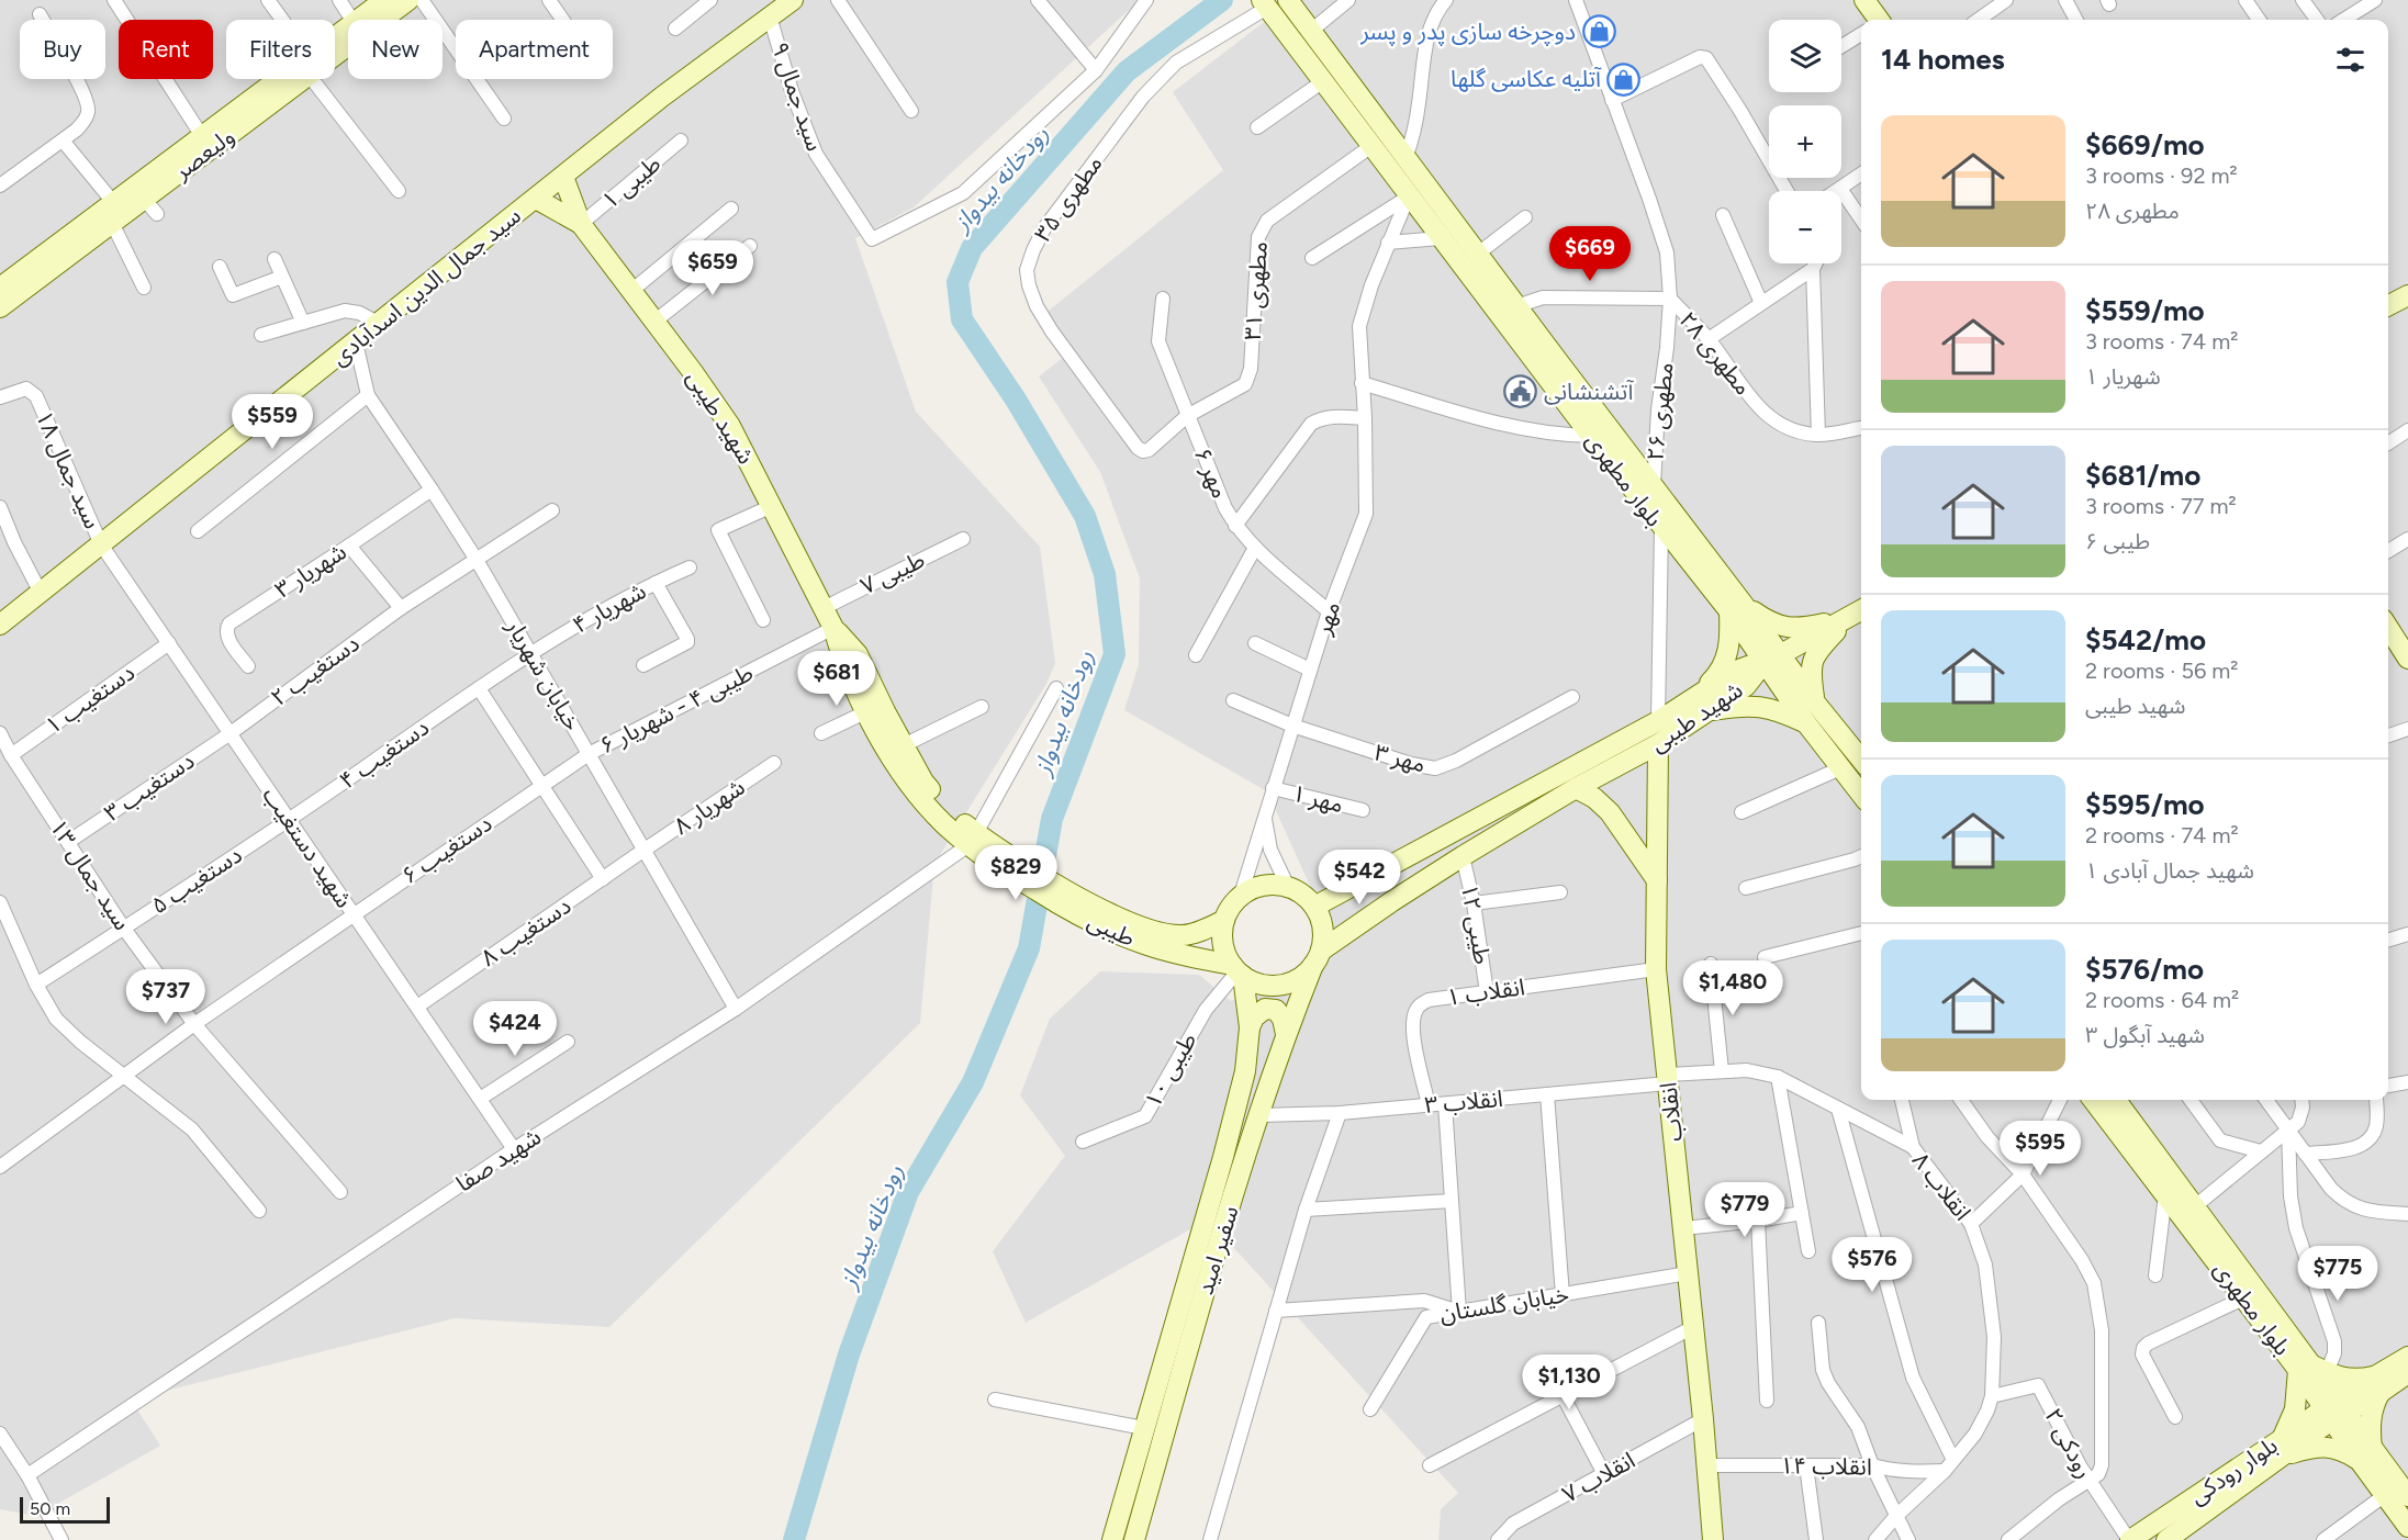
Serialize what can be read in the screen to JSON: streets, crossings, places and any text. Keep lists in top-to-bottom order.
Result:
{
  "streets": {
    "street": [
      "سید جمال ۹",
      "ولیعصر",
      "طیبی ۱",
      "مطهری ۳۵",
      "سید جمال الدین اسدآبادی",
      "مطهری ۳۱",
      "مطهری ۲۸",
      "مطهری ۲۶",
      "شهید طیبی",
      "سید جمال ۱۸",
      "مهر ۶",
      "بلوار مطهری",
      "شهریار ۳",
      "طیبی ۷",
      "شهریار ۴",
      "مهر",
      "دستغیب ۲",
      "خیابان شهریار",
      "دستغیب ۱",
      "طیبی ۴ - شهریار ۶",
      "دستغیب ۴",
      "مهر ۳",
      "دستغیب ۳",
      "مهر ۱",
      "شهریار ۸",
      "شهید دستغیب",
      "دستغیب ۶",
      "سید جمال ۱۳",
      "دستغیب ۵",
      "طیبی ۱۲",
      "طیبی",
      "دستغیب ۸",
      "انقلاب ۱",
      "طیبی ۱۰",
      "انقلاب ۳",
      "انقلاب",
      "شهید صفا",
      "انقلاب ۸",
      "سفیر امید",
      "خیابان گلستان",
      "رودکی ۲",
      "انقلاب ۱۴",
      "بلوار رودکی",
      "انقلاب ۷"
    ]
  },
  "crossings": [
    ["سید جمال ۹", "سید جمال الدین اسدآبادی"],
    ["طیبی ۱", "شهید طیبی"],
    ["مطهری ۳۵", "مطهری ۳۱"],
    ["مطهری ۳۵", "مهر ۶"],
    ["مطهری ۳۵", "بلوار مطهری"],
    ["سید جمال الدین اسدآبادی", "شهید طیبی"],
    ["سید جمال الدین اسدآبادی", "سید جمال ۱۸"],
    ["سید جمال الدین اسدآبادی", "خیابان شهریار"],
    ["سید جمال الدین اسدآبادی", "شهید دستغیب"],
    ["مطهری ۳۱", "مهر ۶"],
    ["مطهری ۳۱", "بلوار مطهری"],
    ["مطهری ۲۸", "مطهری ۲۶"],
    ["مطهری ۲۸", "بلوار مطهری"],
    ["مطهری ۲۶", "بلوار مطهری"],
    ["شهید طیبی", "بلوار مطهری"],
    ["شهید طیبی", "طیبی ۷"],
    ["شهید طیبی", "مهر"],
    ["شهید طیبی", "طیبی ۴ - شهریار ۶"],
    ["شهید طیبی", "طیبی ۱۲"],
    ["شهید طیبی", "طیبی"],
    ["شهید طیبی", "طیبی ۱۰"],
    ["شهید طیبی", "انقلاب"],
    ["شهید طیبی", "شهید صفا"],
    ["شهید طیبی", "سفیر امید"],
    ["سید جمال ۱۸", "شهید دستغیب"],
    ["مهر ۶", "مهر"],
    ["بلوار مطهری", "مهر"],
    ["بلوار مطهری", "بلوار رودکی"],
    ["شهریار ۳", "خیابان شهریار"],
    ["شهریار ۴", "خیابان شهریار"],
    ["شهریار ۴", "دستغیب ۴"],
    ["مهر", "مهر ۳"],
    ["مهر", "مهر ۱"],
    ["مهر", "طیبی"],
    ["مهر", "طیبی ۱۰"],
    ["مهر", "سفیر امید"],
    ["دستغیب ۲", "خیابان شهریار"],
    ["دستغیب ۲", "دستغیب ۳"],
    ["دستغیب ۲", "شهید دستغیب"],
    ["خیابان شهریار", "طیبی ۴ - شهریار ۶"],
    ["خیابان شهریار", "شهریار ۸"],
    ["خیابان شهریار", "شهید صفا"],
    ["دستغیب ۱", "شهید دستغیب"],
    ["دستغیب ۱", "سید جمال ۱۳"],
    ["طیبی ۴ - شهریار ۶", "دستغیب ۶"],
    ["دستغیب ۴", "شهید دستغیب"],
    ["دستغیب ۴", "دستغیب ۵"],
    ["دستغیب ۳", "شهید دستغیب"],
    ["دستغیب ۳", "سید جمال ۱۳"],
    ["شهریار ۸", "دستغیب ۸"],
    ["شهید دستغیب", "دستغیب ۶"],
    ["شهید دستغیب", "دستغیب ۵"],
    ["شهید دستغیب", "دستغیب ۸"],
    ["شهید دستغیب", "شهید صفا"],
    ["دستغیب ۶", "سید جمال ۱۳"],
    ["سید جمال ۱۳", "دستغیب ۵"],
    ["طیبی ۱۲", "انقلاب ۱"],
    ["طیبی", "طیبی ۱۰"],
    ["طیبی", "سفیر امید"],
    ["انقلاب ۱", "انقلاب ۳"],
    ["انقلاب ۱", "انقلاب"],
    ["طیبی ۱۰", "سفیر امید"],
    ["انقلاب ۳", "انقلاب"],
    ["انقلاب ۳", "انقلاب ۸"],
    ["انقلاب ۳", "سفیر امید"],
    ["انقلاب", "انقلاب ۸"],
    ["انقلاب", "خیابان گلستان"],
    ["انقلاب", "انقلاب ۱۴"],
    ["انقلاب", "انقلاب ۷"],
    ["انقلاب ۸", "رودکی ۲"],
    ["انقلاب ۸", "انقلاب ۱۴"],
    ["رودکی ۲", "بلوار رودکی"]
  ],
  "water": ["رودخانه بیدواز"],
  "places": {
    "shop": ["دوچرخه سازی پدر و پسر", "آتلیه عکاسی گلها"],
    "public building": ["آتشنشانی"]
  },
  "scale_bar": "50 m",
  "page": {
    "map_buttons": ["+", "−"],
    "chip": [
      "Buy",
      "Rent",
      "Filters",
      "New",
      "Apartment"
    ],
    "heading": "14 homes",
    "list": [
      {
        "name": "$669/mo",
        "note": "3 rooms · 92 m² · مطهری ۲۸"
      },
      {
        "name": "$559/mo",
        "note": "3 rooms · 74 m² · شهریار ۱"
      },
      {
        "name": "$681/mo",
        "note": "3 rooms · 77 m² · طیبی ۶"
      },
      {
        "name": "$542/mo",
        "note": "2 rooms · 56 m² · شهید طیبی"
      },
      {
        "name": "$595/mo",
        "note": "2 rooms · 74 m² · شهید جمال آبادی ۱"
      },
      {
        "name": "$576/mo",
        "note": "2 rooms · 64 m² · شهید آبگول ۳"
      }
    ],
    "price": [
      "$669",
      "$659",
      "$559",
      "$681",
      "$829",
      "$542",
      "$1,480",
      "$737",
      "$424",
      "$595",
      "$779",
      "$576",
      "$775",
      "$1,130"
    ],
    "scale": "50 m"
  }
}
